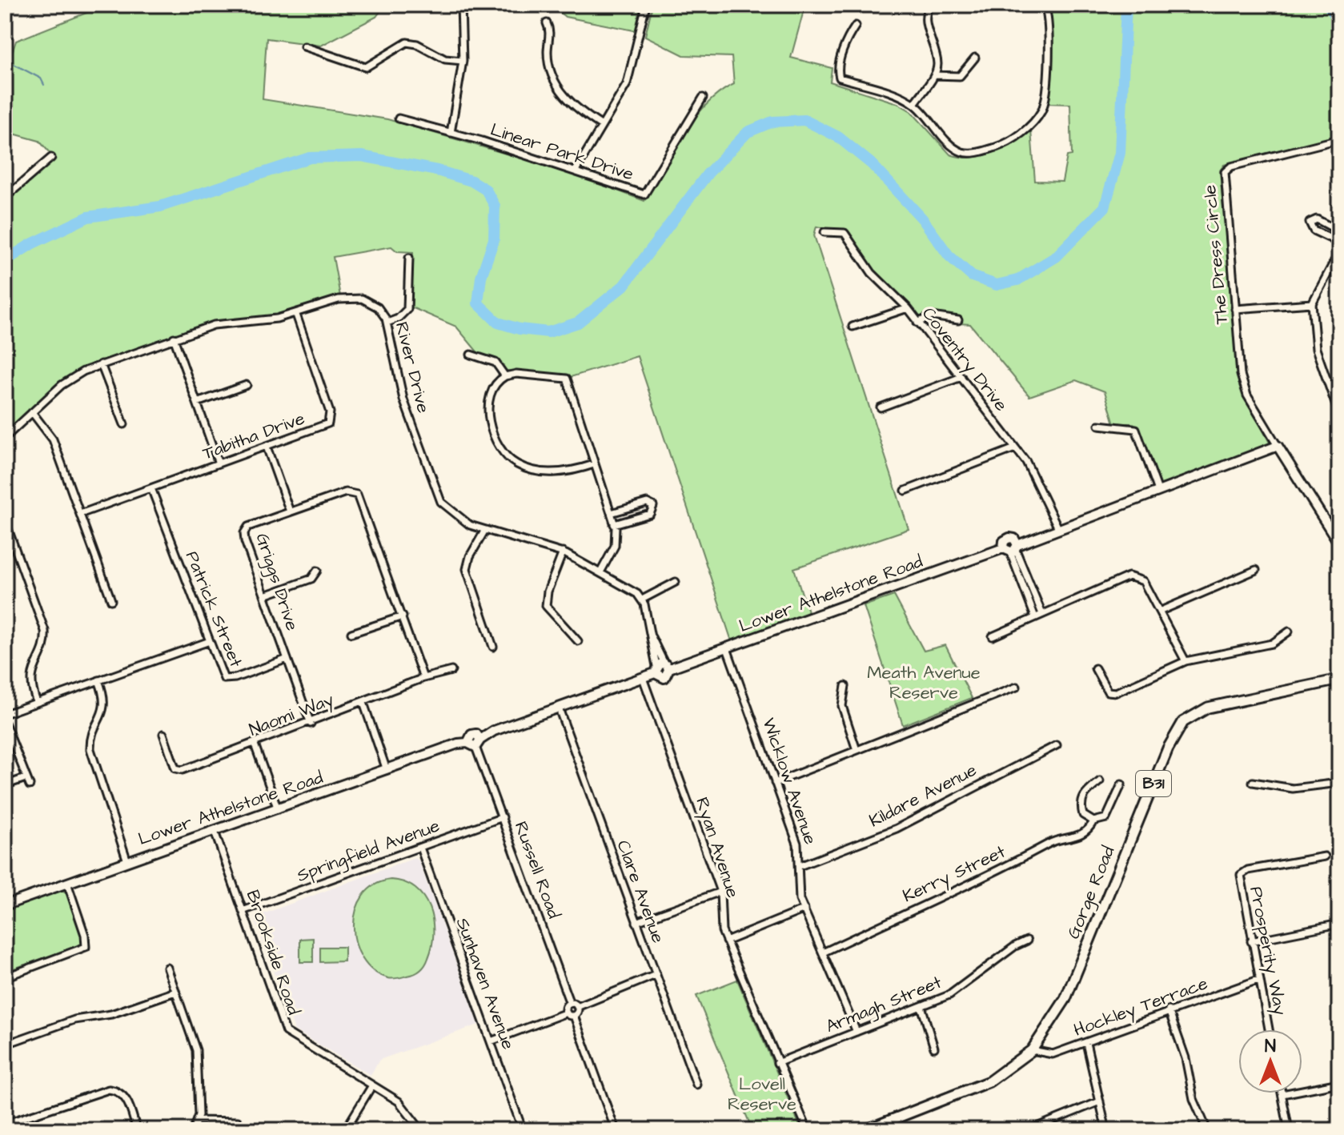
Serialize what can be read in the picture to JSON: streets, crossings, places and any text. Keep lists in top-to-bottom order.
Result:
{
  "streets": {
    "main road": ["B31", "Gorge Road"],
    "street": [
      "Linear Park Drive",
      "The Dress Circle",
      "Coventry Drive",
      "River Drive",
      "Tabitha Drive",
      "Griggs Drive",
      "Lower Athelstone Road",
      "Patrick Street",
      "Naomi Way",
      "Wicklow Avenue",
      "Kildare Avenue",
      "Ryan Avenue",
      "Springfield Avenue",
      "Russell Road",
      "Kerry Street",
      "Clare Avenue",
      "Prosperity Way",
      "Brookside Road",
      "Sunhaven Avenue",
      "Armagh Street",
      "Hockley Terrace"
    ]
  },
  "crossings": [
    ["The Dress Circle", "Lower Athelstone Road"],
    ["Coventry Drive", "Lower Athelstone Road"],
    ["River Drive", "Tabitha Drive"],
    ["Tabitha Drive", "Patrick Street"],
    ["Griggs Drive", "Patrick Street"],
    ["Griggs Drive", "Naomi Way"],
    ["Lower Athelstone Road", "Wicklow Avenue"],
    ["Lower Athelstone Road", "Ryan Avenue"],
    ["Lower Athelstone Road", "Russell Road"],
    ["Lower Athelstone Road", "Clare Avenue"],
    ["Lower Athelstone Road", "Brookside Road"],
    ["Wicklow Avenue", "Kildare Avenue"],
    ["Wicklow Avenue", "Kerry Street"],
    ["Wicklow Avenue", "Armagh Street"],
    ["Ryan Avenue", "Armagh Street"],
    ["Springfield Avenue", "Russell Road"],
    ["Springfield Avenue", "Brookside Road"],
    ["Springfield Avenue", "Sunhaven Avenue"],
    ["Gorge Road", "Hockley Terrace"],
    ["Prosperity Way", "Hockley Terrace"]
  ],
  "parks": ["Meath Avenue Reserve", "Lovell Reserve"],
  "north": "top"
}
